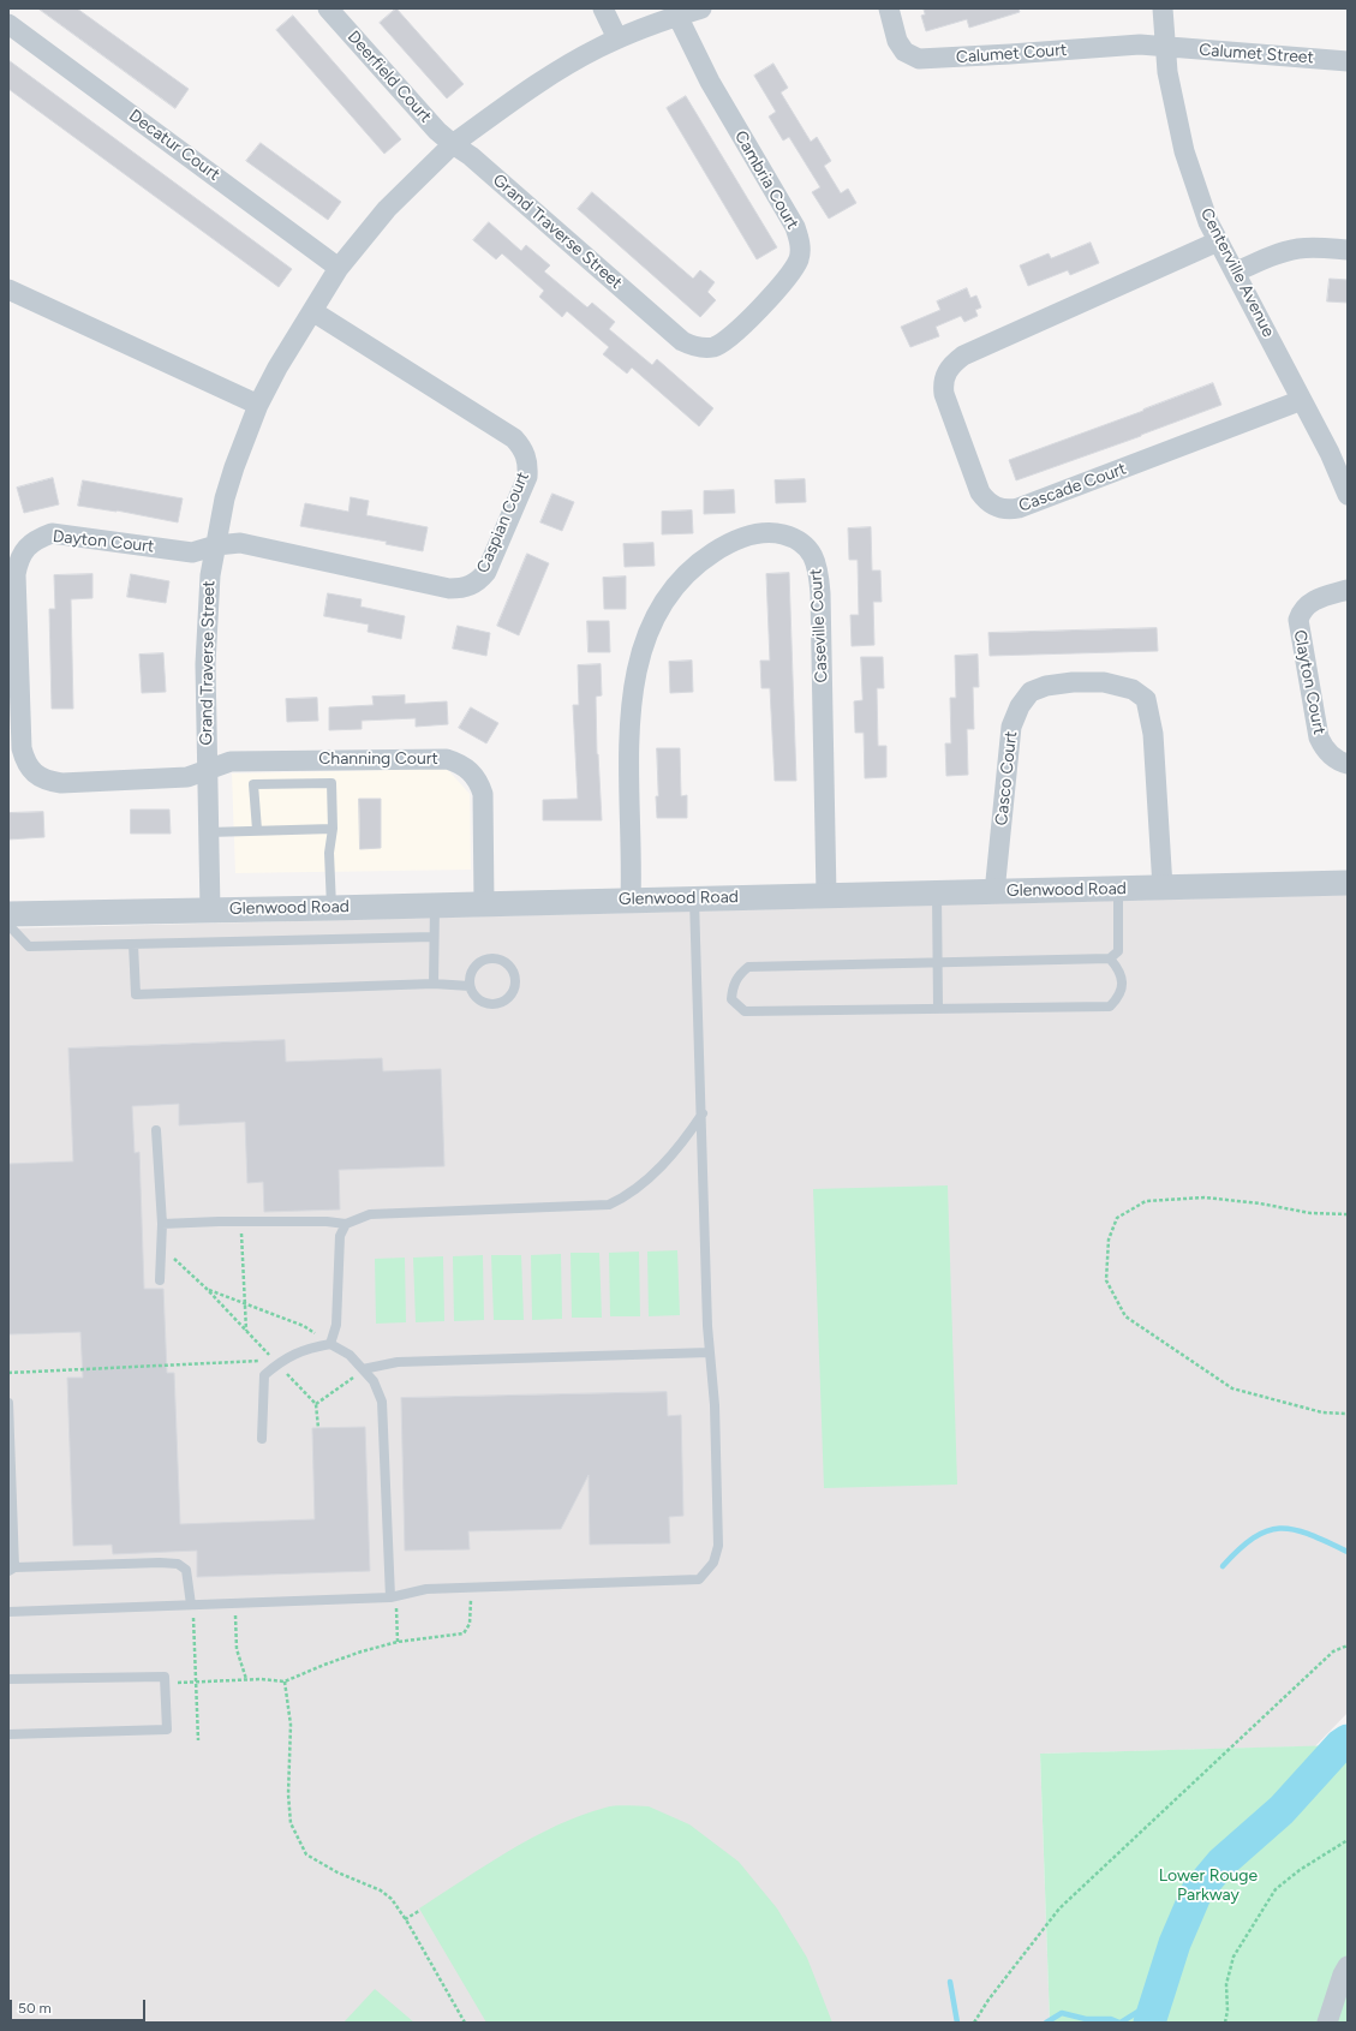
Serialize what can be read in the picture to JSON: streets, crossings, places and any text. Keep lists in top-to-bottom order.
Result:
{
  "streets": {
    "street": [
      "Calumet Court",
      "Calumet Street",
      "Deerfield Court",
      "Decatur Court",
      "Cambria Court",
      "Grand Traverse Street",
      "Centerville Avenue",
      "Cascade Court",
      "Caspian Court",
      "Dayton Court",
      "Caseville Court",
      "Clayton Court",
      "Channing Court",
      "Casco Court",
      "Glenwood Road"
    ]
  },
  "crossings": [
    ["Calumet Court", "Calumet Street"],
    ["Calumet Court", "Centerville Avenue"],
    ["Calumet Street", "Centerville Avenue"],
    ["Deerfield Court", "Grand Traverse Street"],
    ["Decatur Court", "Grand Traverse Street"],
    ["Cambria Court", "Grand Traverse Street"],
    ["Grand Traverse Street", "Caspian Court"],
    ["Grand Traverse Street", "Dayton Court"],
    ["Grand Traverse Street", "Channing Court"],
    ["Grand Traverse Street", "Glenwood Road"],
    ["Centerville Avenue", "Cascade Court"],
    ["Caspian Court", "Dayton Court"],
    ["Dayton Court", "Channing Court"],
    ["Caseville Court", "Glenwood Road"],
    ["Channing Court", "Glenwood Road"],
    ["Casco Court", "Glenwood Road"]
  ],
  "parks": ["Lower Rouge Parkway"],
  "scale_bar": "50 m"
}
